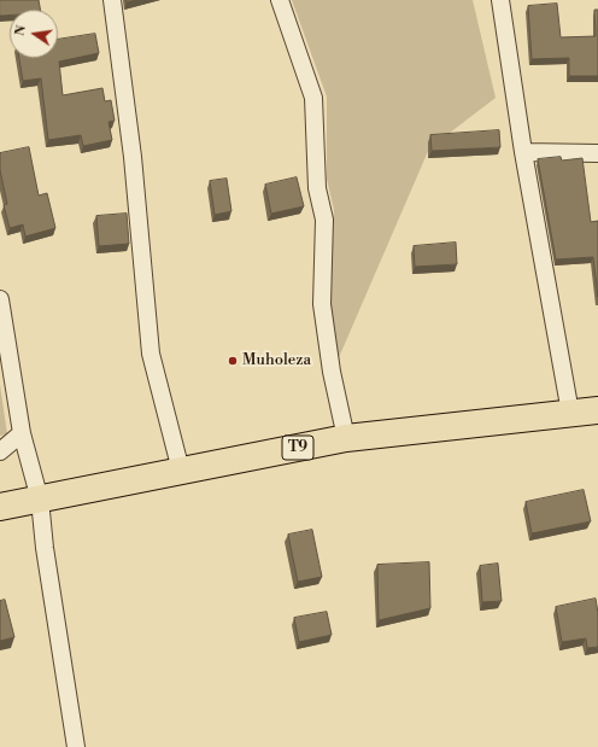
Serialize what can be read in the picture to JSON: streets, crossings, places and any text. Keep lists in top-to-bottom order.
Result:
{
  "streets": {
    "highway": ["T9"]
  },
  "places": ["Muholeza"],
  "north": "left"
}
